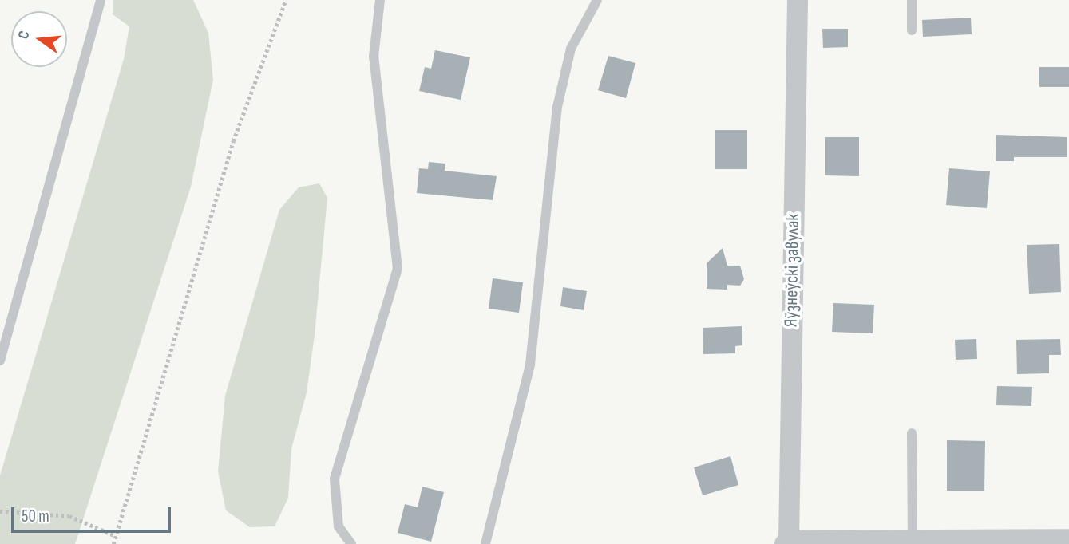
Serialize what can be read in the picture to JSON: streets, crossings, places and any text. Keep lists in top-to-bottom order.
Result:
{
  "streets": {
    "street": ["Яўзнеўскі завулак"]
  },
  "scale_bar": "50 m",
  "north": "left"
}
